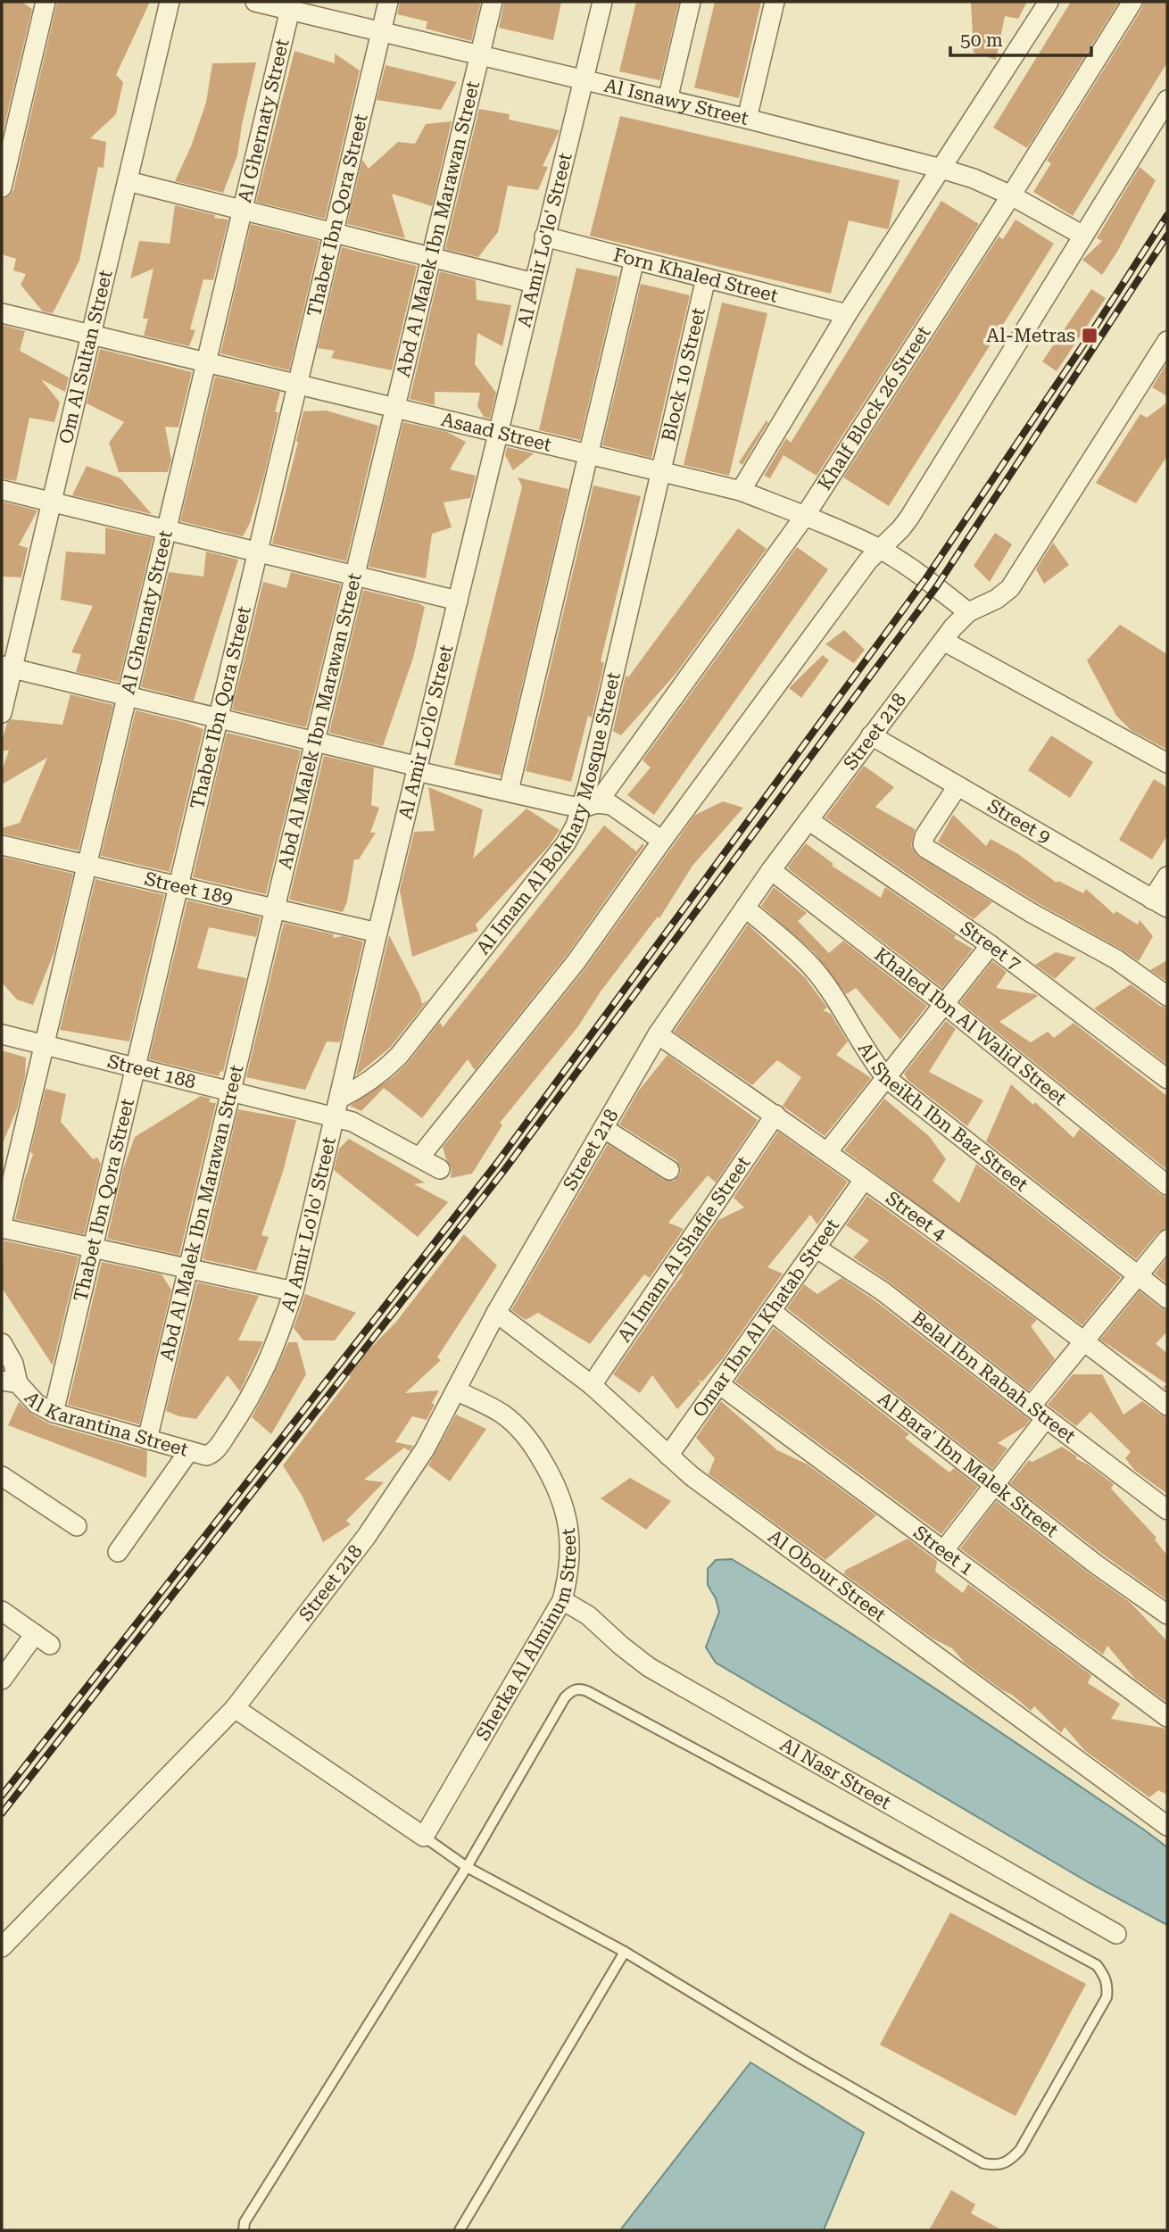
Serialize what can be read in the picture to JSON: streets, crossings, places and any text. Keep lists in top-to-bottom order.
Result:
{
  "streets": {
    "street": [
      "Al Isnawy Street",
      "Al Ghernaty Street",
      "Thabet Ibn Qora Street",
      "Abd Al Malek Ibn Marawan Street",
      "Al Amir Lo'lo' Street",
      "Forn Khaled Street",
      "Om Al Sultan Street",
      "Block 10 Street",
      "Khalf Block 26 Street",
      "Asaad Street",
      "Street 218",
      "Al Imam Al Bokhary Mosque Street",
      "Street 9",
      "Street 189",
      "Street 7",
      "Khaled Ibn Al Walid Street",
      "Street 188",
      "Al Sheikh Ibn Baz Street",
      "Street 4",
      "Al Imam Al Shafie Street",
      "Omar Ibn Al Khatab Street",
      "Belal Ibn Rabah Street",
      "Al Karantina Street",
      "Al Bara' Ibn Malek Street",
      "Street 1",
      "Al Obour Street",
      "Sherka Al Alminum Street",
      "Al Nasr Street"
    ]
  },
  "crossings": [
    ["Al Isnawy Street", "Al Ghernaty Street"],
    ["Al Isnawy Street", "Thabet Ibn Qora Street"],
    ["Al Isnawy Street", "Abd Al Malek Ibn Marawan Street"],
    ["Al Isnawy Street", "Al Amir Lo'lo' Street"],
    ["Al Isnawy Street", "Khalf Block 26 Street"],
    ["Al Ghernaty Street", "Asaad Street"],
    ["Al Ghernaty Street", "Street 189"],
    ["Al Ghernaty Street", "Street 188"],
    ["Thabet Ibn Qora Street", "Asaad Street"],
    ["Thabet Ibn Qora Street", "Street 189"],
    ["Thabet Ibn Qora Street", "Street 188"],
    ["Thabet Ibn Qora Street", "Al Karantina Street"],
    ["Abd Al Malek Ibn Marawan Street", "Asaad Street"],
    ["Abd Al Malek Ibn Marawan Street", "Street 189"],
    ["Abd Al Malek Ibn Marawan Street", "Street 188"],
    ["Abd Al Malek Ibn Marawan Street", "Al Karantina Street"],
    ["Al Amir Lo'lo' Street", "Forn Khaled Street"],
    ["Al Amir Lo'lo' Street", "Asaad Street"],
    ["Al Amir Lo'lo' Street", "Al Imam Al Bokhary Mosque Street"],
    ["Al Amir Lo'lo' Street", "Street 189"],
    ["Al Amir Lo'lo' Street", "Street 188"],
    ["Al Amir Lo'lo' Street", "Al Karantina Street"],
    ["Forn Khaled Street", "Block 10 Street"],
    ["Om Al Sultan Street", "Asaad Street"],
    ["Block 10 Street", "Asaad Street"],
    ["Block 10 Street", "Al Imam Al Bokhary Mosque Street"],
    ["Khalf Block 26 Street", "Asaad Street"],
    ["Khalf Block 26 Street", "Al Imam Al Bokhary Mosque Street"],
    ["Asaad Street", "Street 218"],
    ["Asaad Street", "Al Imam Al Bokhary Mosque Street"],
    ["Street 218", "Street 9"],
    ["Street 218", "Street 7"],
    ["Street 218", "Khaled Ibn Al Walid Street"],
    ["Street 218", "Al Sheikh Ibn Baz Street"],
    ["Street 218", "Street 4"],
    ["Street 218", "Al Obour Street"],
    ["Street 218", "Sherka Al Alminum Street"],
    ["Street 4", "Al Imam Al Shafie Street"],
    ["Street 4", "Omar Ibn Al Khatab Street"],
    ["Al Imam Al Shafie Street", "Al Obour Street"],
    ["Omar Ibn Al Khatab Street", "Belal Ibn Rabah Street"],
    ["Omar Ibn Al Khatab Street", "Al Bara' Ibn Malek Street"],
    ["Omar Ibn Al Khatab Street", "Street 1"],
    ["Omar Ibn Al Khatab Street", "Al Obour Street"],
    ["Sherka Al Alminum Street", "Al Nasr Street"]
  ],
  "places": {
    "transit": ["Al-Metras"]
  },
  "scale_bar": "50 m"
}
